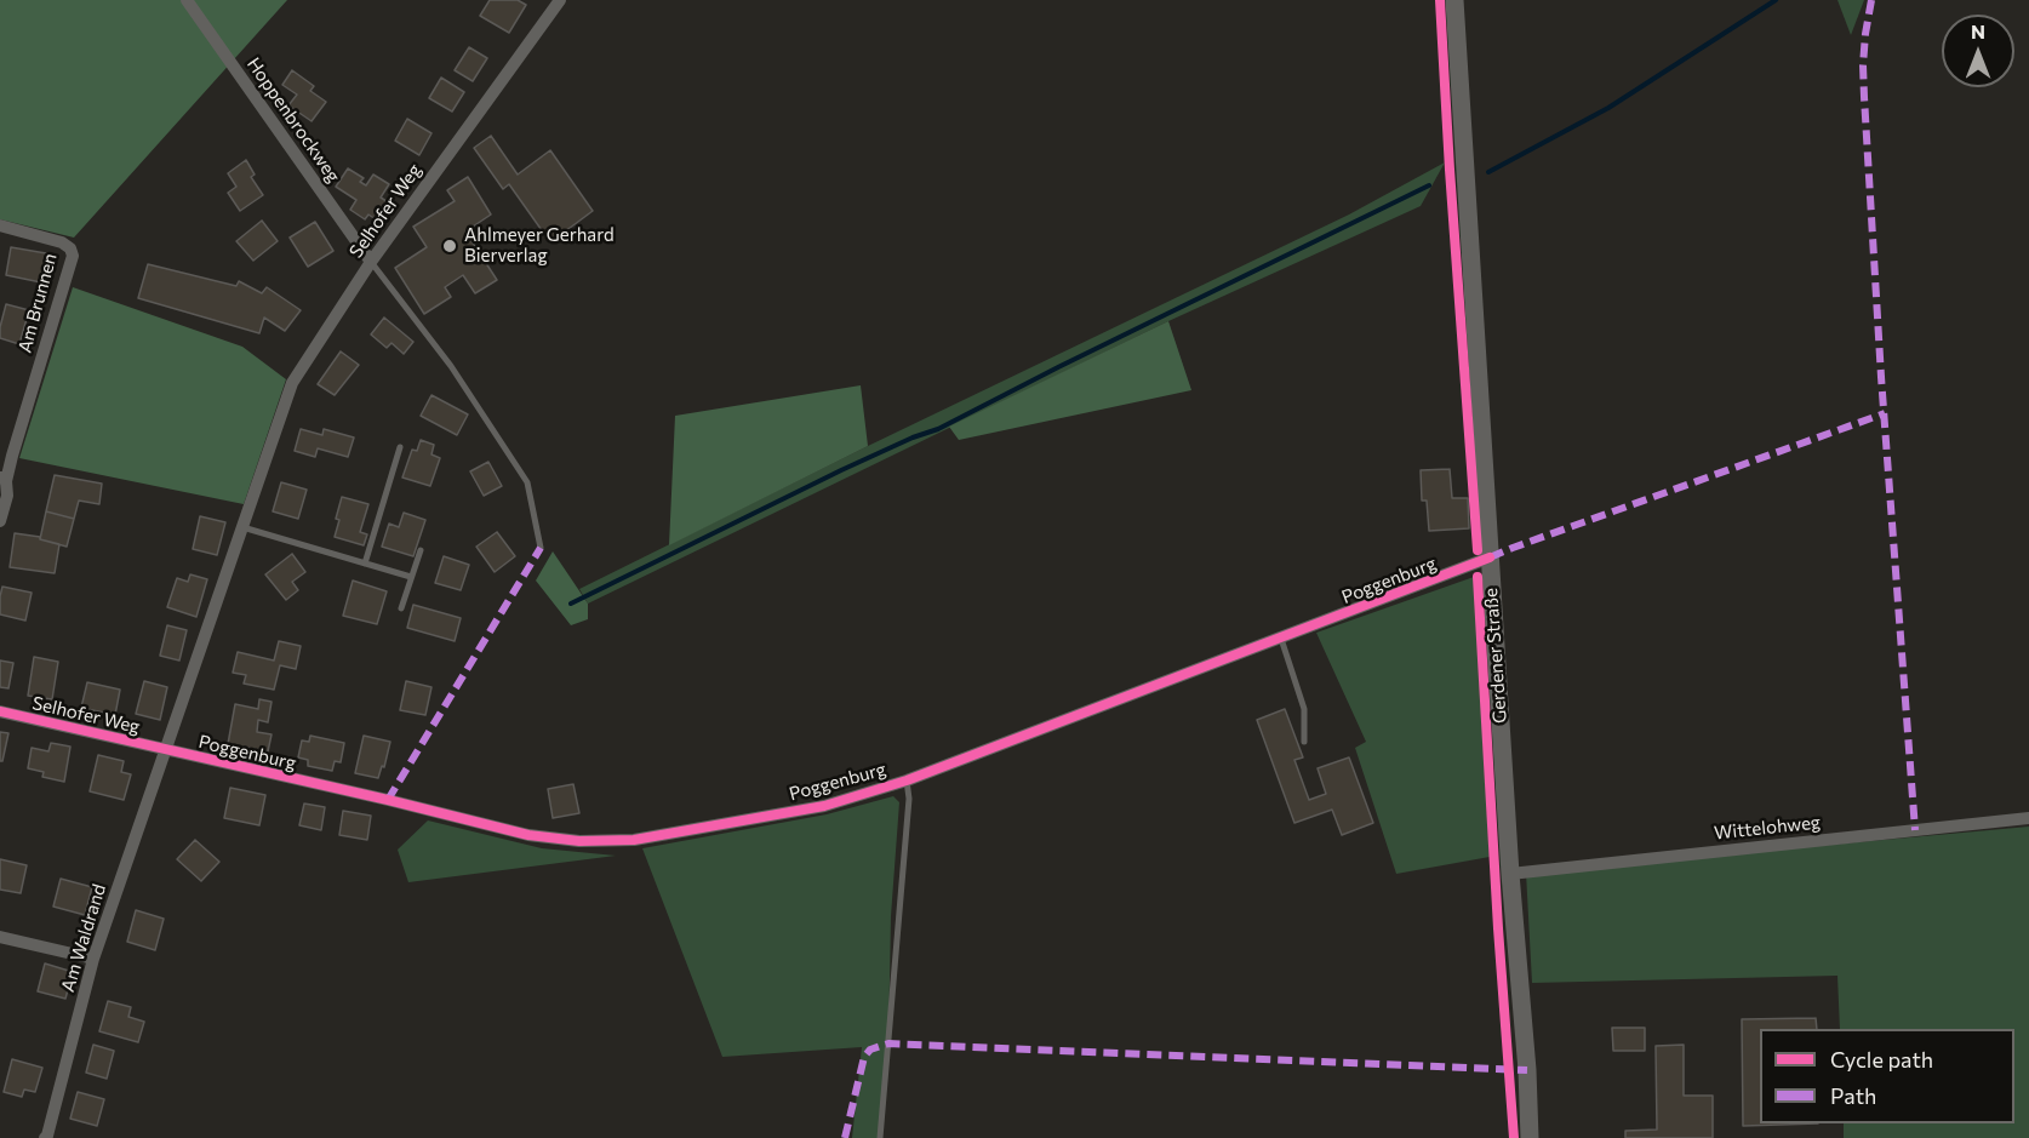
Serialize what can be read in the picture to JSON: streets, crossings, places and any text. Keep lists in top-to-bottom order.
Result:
{
  "streets": {
    "main road": ["Gerdener Straße"],
    "street": [
      "Hoppenbrockweg",
      "Selhofer Weg",
      "Am Brunnen",
      "Poggenburg",
      "Wittelohweg",
      "Am Waldrand"
    ]
  },
  "crossings": [
    ["Hoppenbrockweg", "Selhofer Weg"],
    ["Selhofer Weg", "Poggenburg"],
    ["Selhofer Weg", "Am Waldrand"],
    ["Poggenburg", "Gerdener Straße"],
    ["Poggenburg", "Am Waldrand"],
    ["Gerdener Straße", "Wittelohweg"]
  ],
  "places": ["Ahlmeyer Gerhard Bierverlag"],
  "legend": ["Cycle path", "Path"],
  "north": "top"
}
